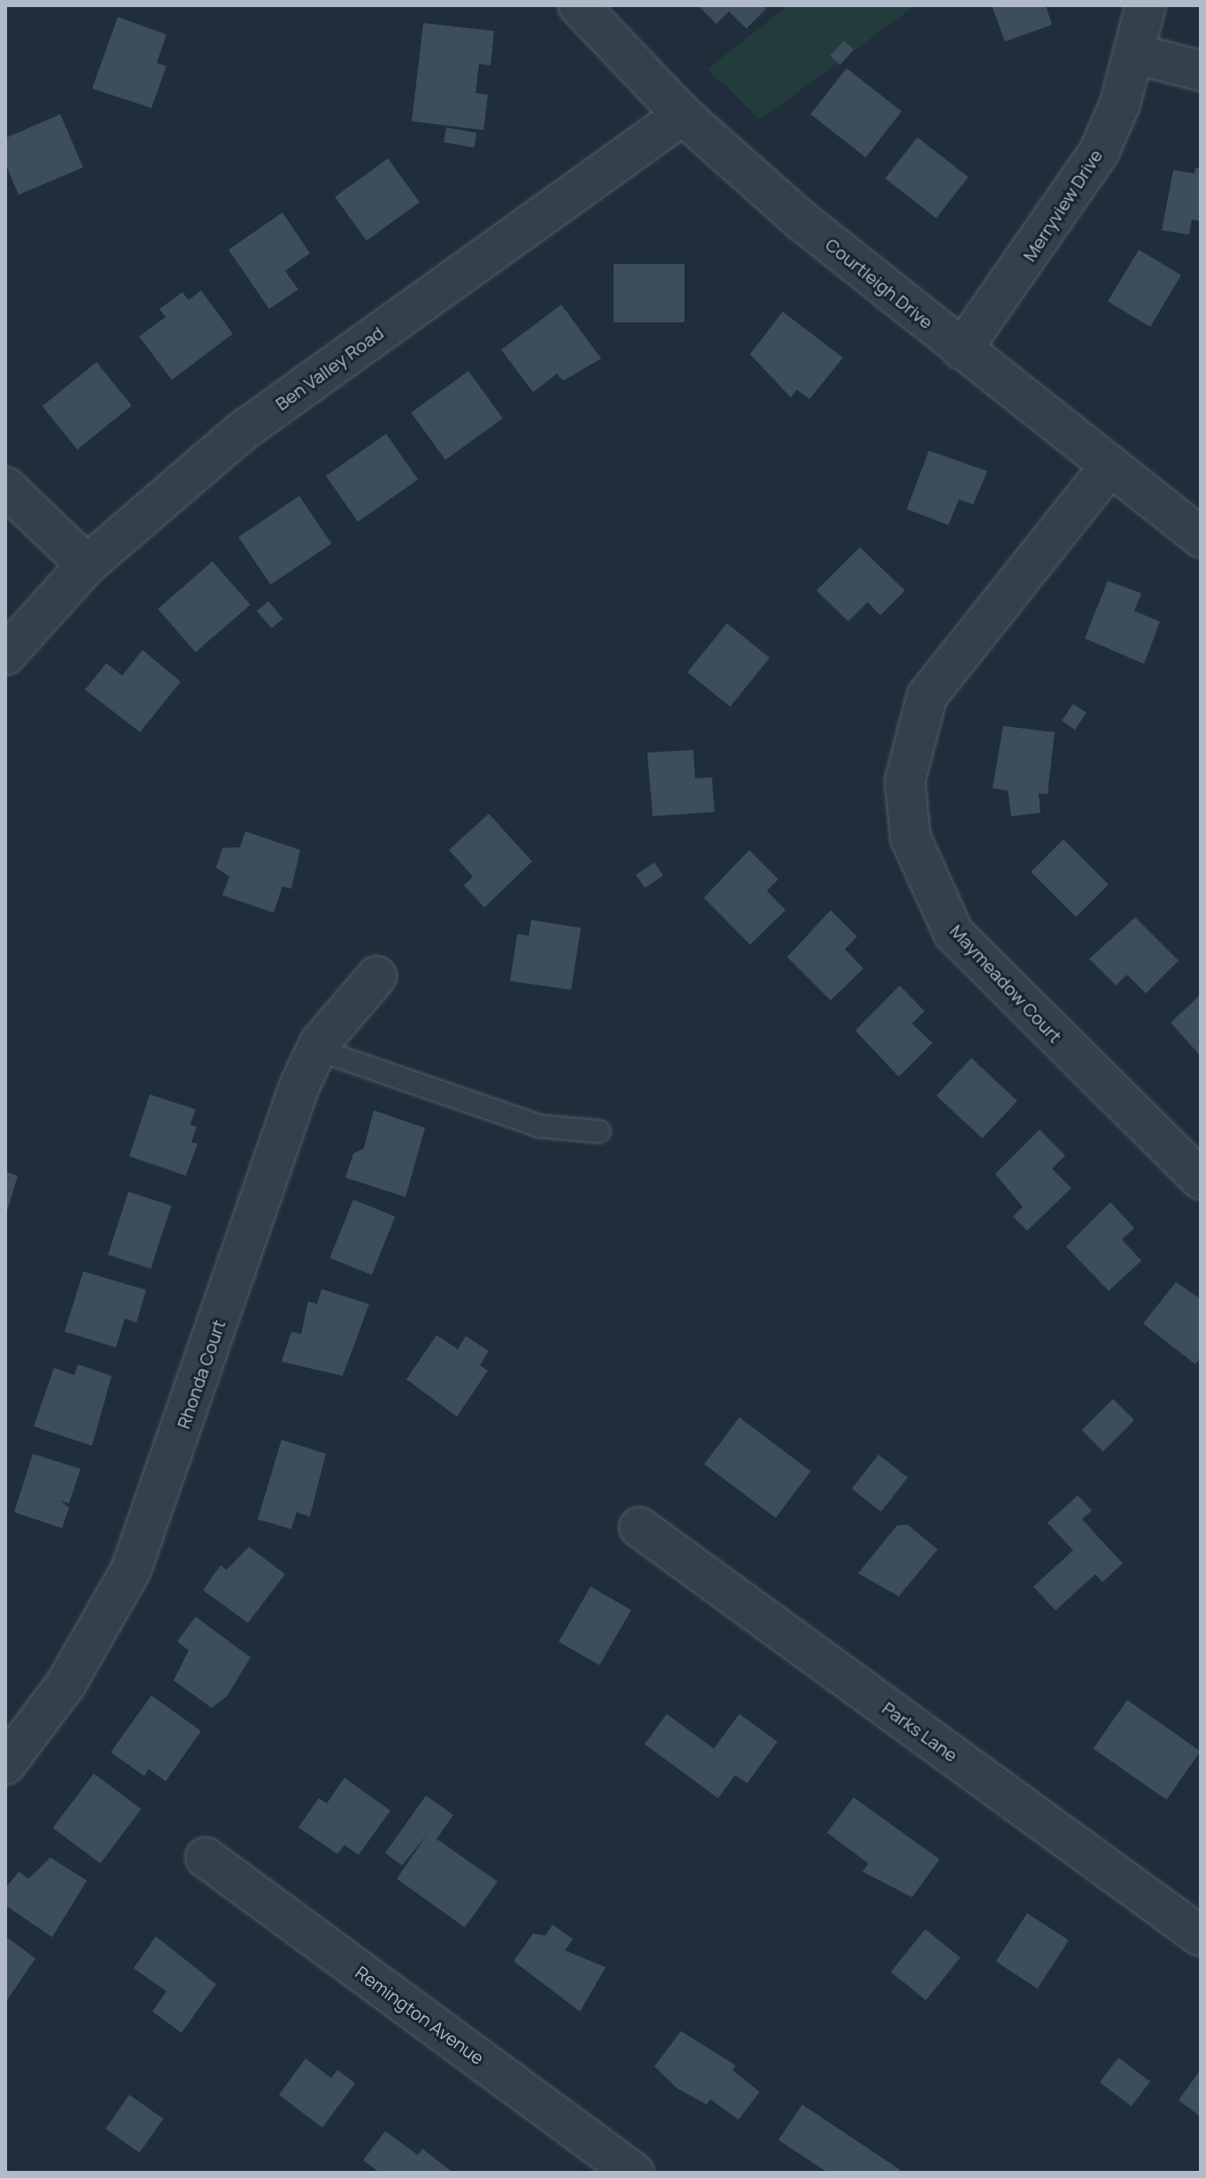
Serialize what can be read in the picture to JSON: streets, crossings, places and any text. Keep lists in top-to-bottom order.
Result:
{
  "streets": {
    "street": [
      "Merryview Drive",
      "Courtleigh Drive",
      "Ben Valley Road",
      "Maymeadow Court",
      "Rhonda Court",
      "Parks Lane",
      "Remington Avenue"
    ]
  },
  "crossings": [
    ["Merryview Drive", "Courtleigh Drive"],
    ["Courtleigh Drive", "Ben Valley Road"],
    ["Courtleigh Drive", "Maymeadow Court"]
  ]
}
